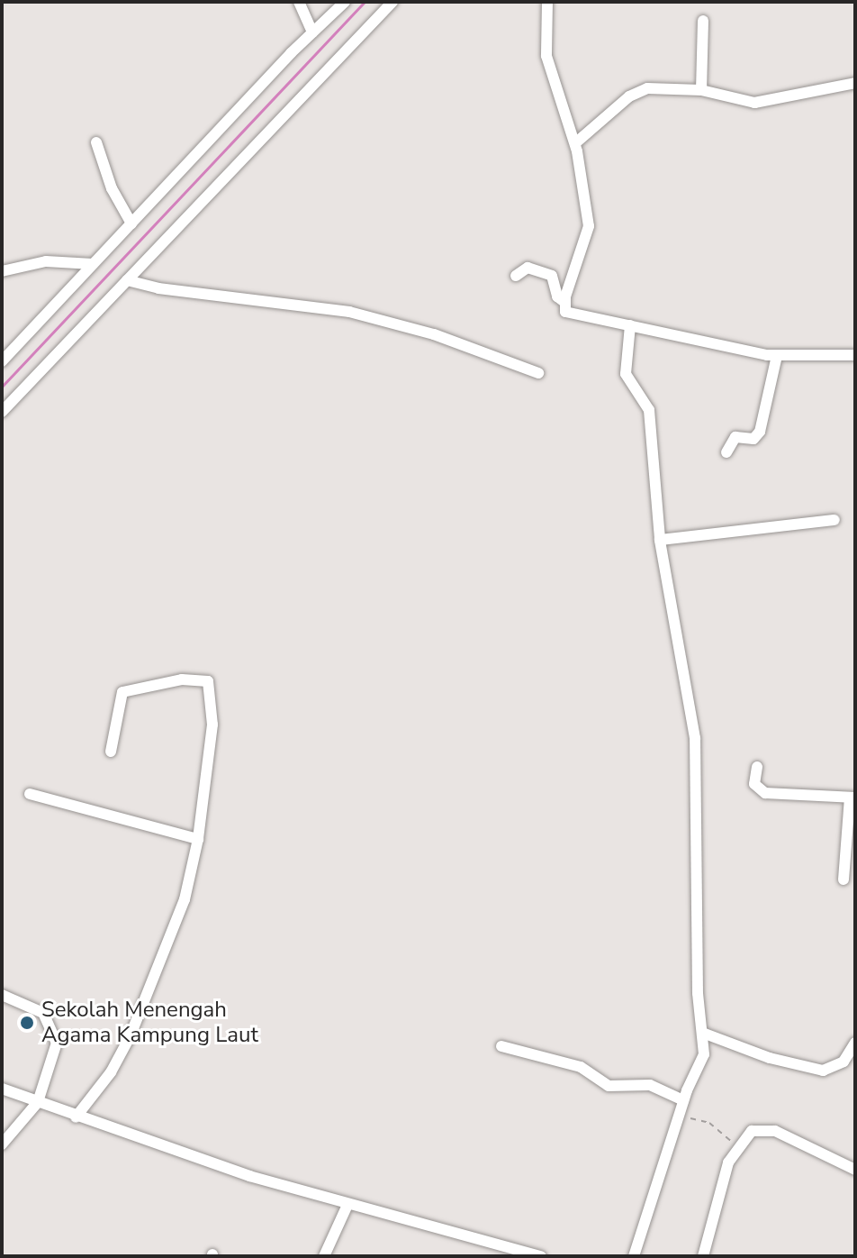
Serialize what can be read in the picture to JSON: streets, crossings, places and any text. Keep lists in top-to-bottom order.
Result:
{
  "places": ["Sekolah Menengah Agama Kampung Laut"]
}
